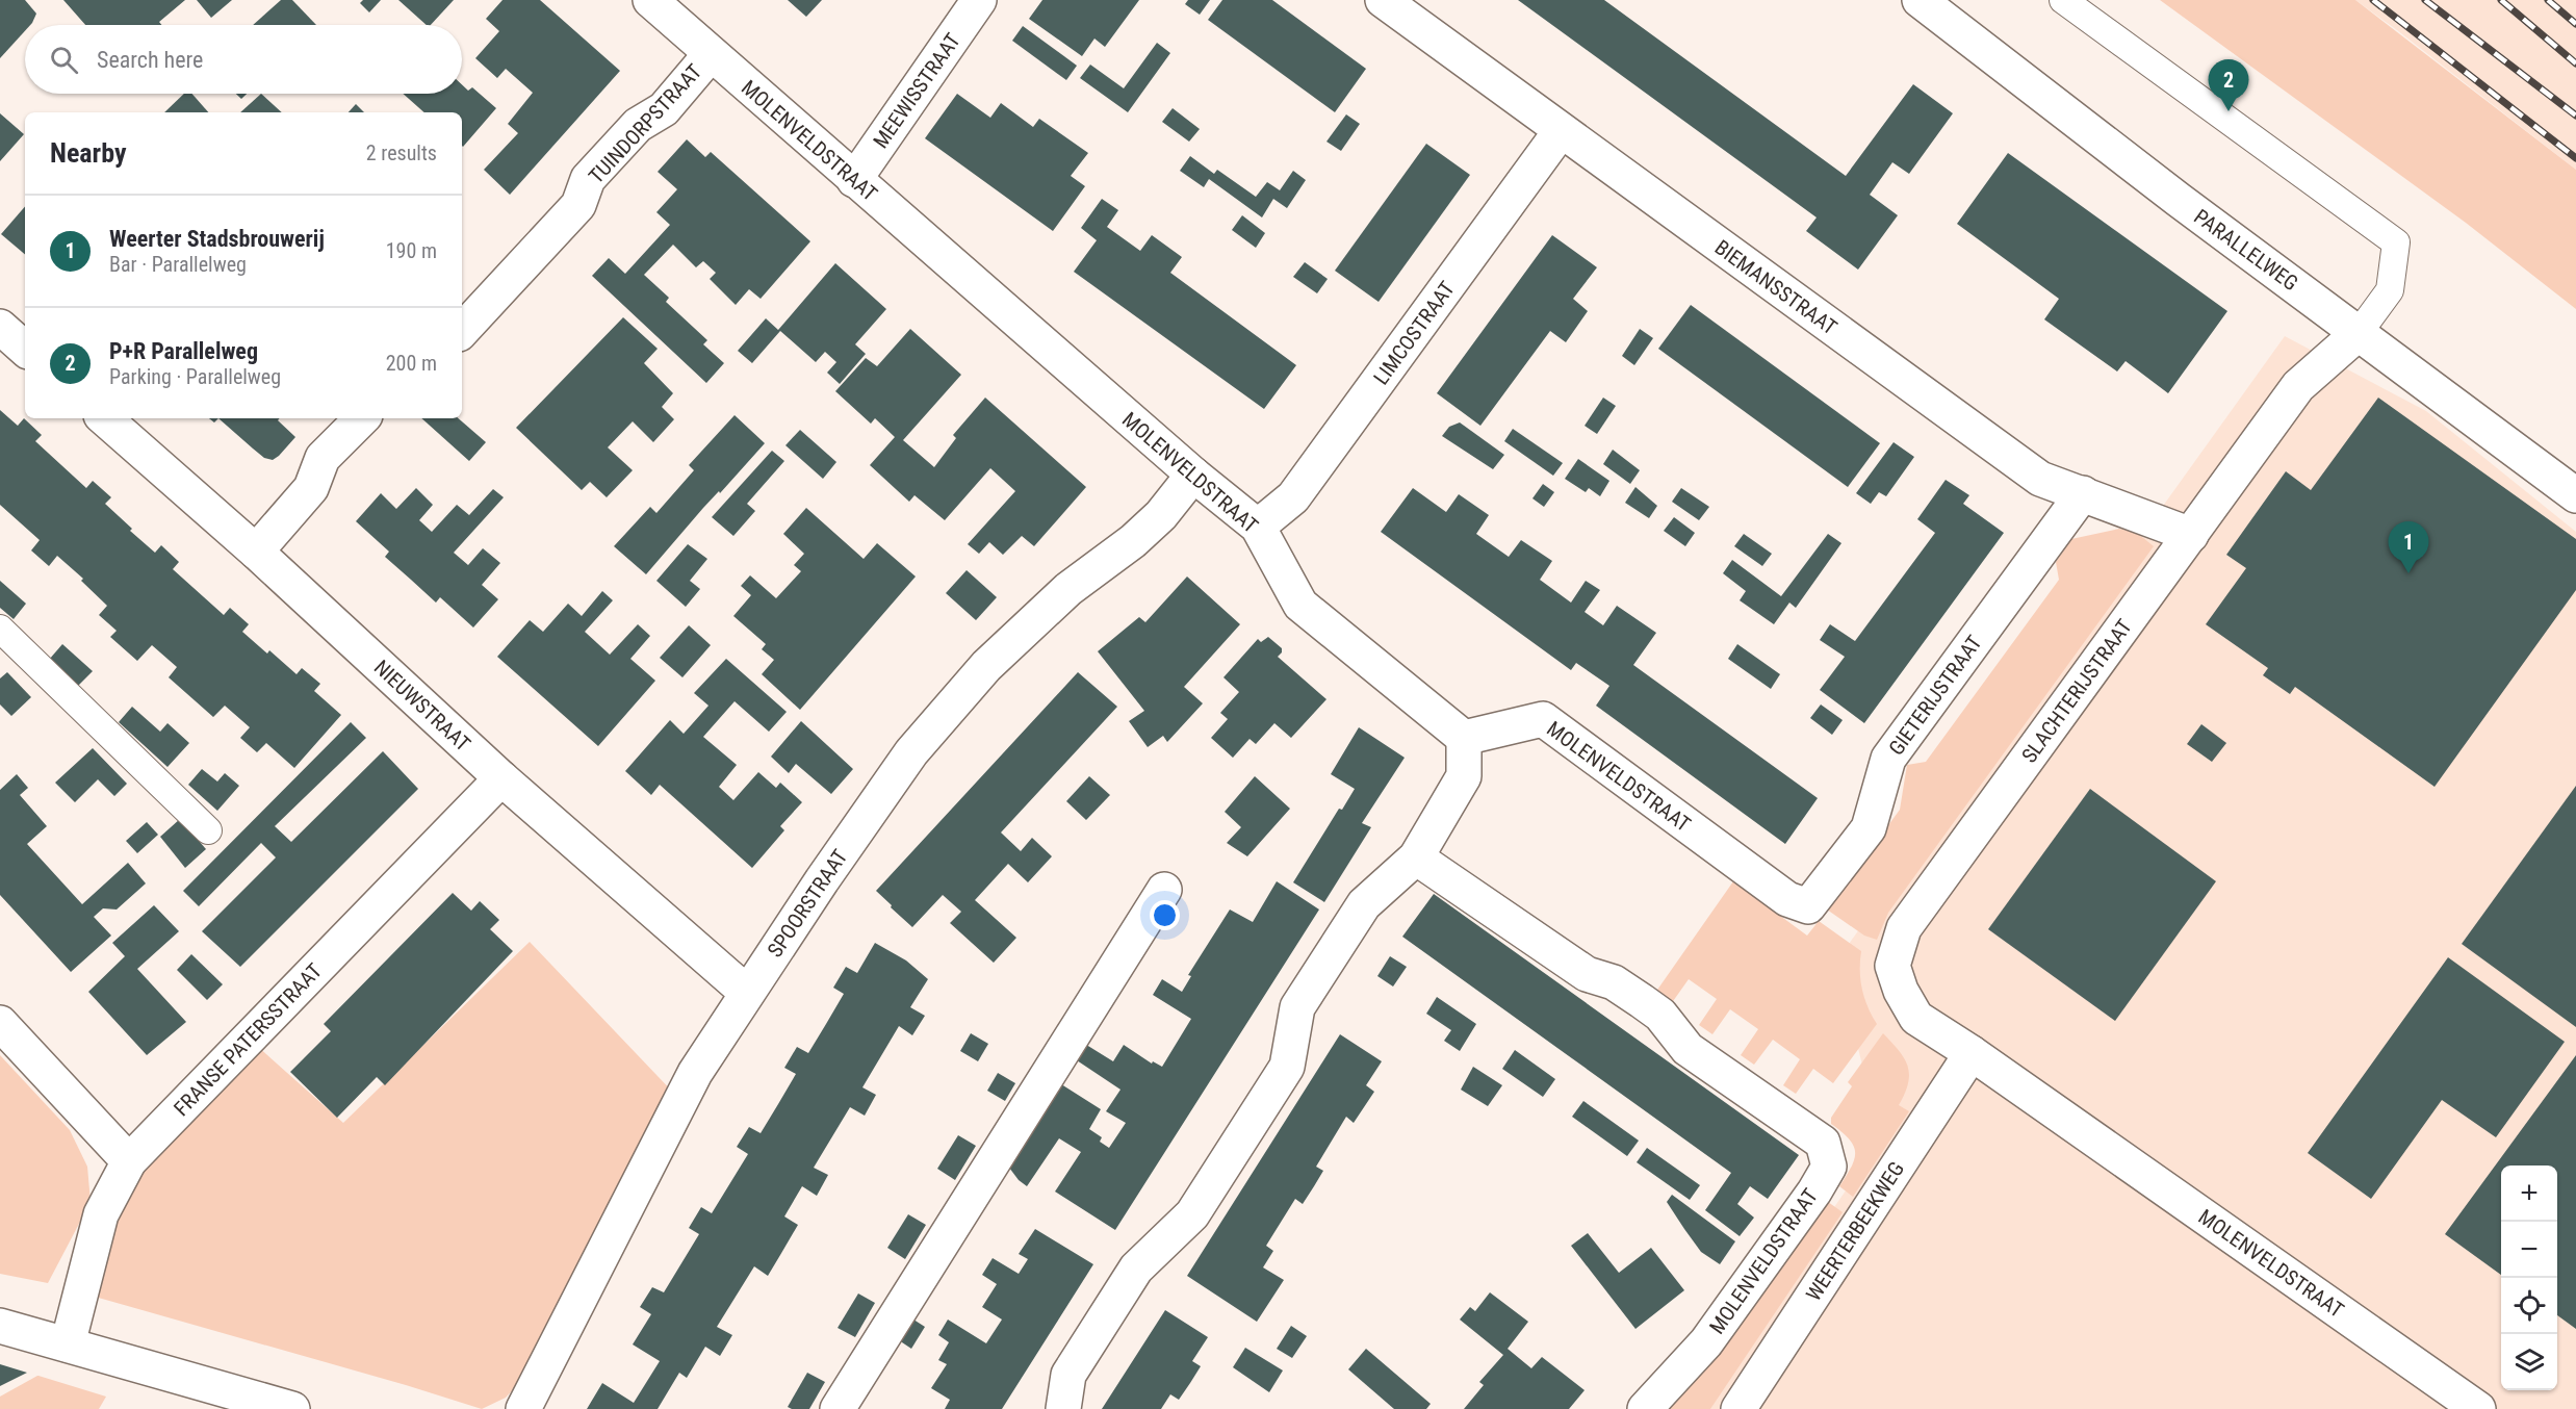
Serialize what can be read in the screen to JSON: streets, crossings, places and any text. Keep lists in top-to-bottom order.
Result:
{
  "streets": {
    "street": [
      "MEEWISSTRAAT",
      "TUINDORPSTRAAT",
      "MOLENVELDSTRAAT",
      "PARALLELWEG",
      "BIEMANSSTRAAT",
      "LIMCOSTRAAT",
      "SLACHTERIJSTRAAT",
      "GIETERIJSTRAAT",
      "NIEUWSTRAAT",
      "SPOORSTRAAT",
      "FRANSE PATERSSTRAAT",
      "WEERTERBEEKWEG"
    ]
  },
  "crossings": [
    ["MEEWISSTRAAT", "MOLENVELDSTRAAT"],
    ["TUINDORPSTRAAT", "MOLENVELDSTRAAT"],
    ["MOLENVELDSTRAAT", "LIMCOSTRAAT"],
    ["MOLENVELDSTRAAT", "SLACHTERIJSTRAAT"],
    ["MOLENVELDSTRAAT", "GIETERIJSTRAAT"],
    ["MOLENVELDSTRAAT", "SPOORSTRAAT"],
    ["MOLENVELDSTRAAT", "WEERTERBEEKWEG"],
    ["PARALLELWEG", "SLACHTERIJSTRAAT"],
    ["BIEMANSSTRAAT", "LIMCOSTRAAT"],
    ["BIEMANSSTRAAT", "SLACHTERIJSTRAAT"],
    ["BIEMANSSTRAAT", "GIETERIJSTRAAT"],
    ["SLACHTERIJSTRAAT", "WEERTERBEEKWEG"],
    ["NIEUWSTRAAT", "SPOORSTRAAT"],
    ["NIEUWSTRAAT", "FRANSE PATERSSTRAAT"]
  ],
  "page": {
    "search": "Search here",
    "pins": ["2", "1"],
    "heading": ["Nearby", "2 results"],
    "list": [
      {
        "mark": "1",
        "name": "Weerter Stadsbrouwerij",
        "note": "Bar · Parallelweg",
        "value": "190 m"
      },
      {
        "mark": "2",
        "name": "P+R Parallelweg",
        "note": "Parking · Parallelweg",
        "value": "200 m"
      }
    ],
    "map_buttons": ["+", "−"]
  }
}
